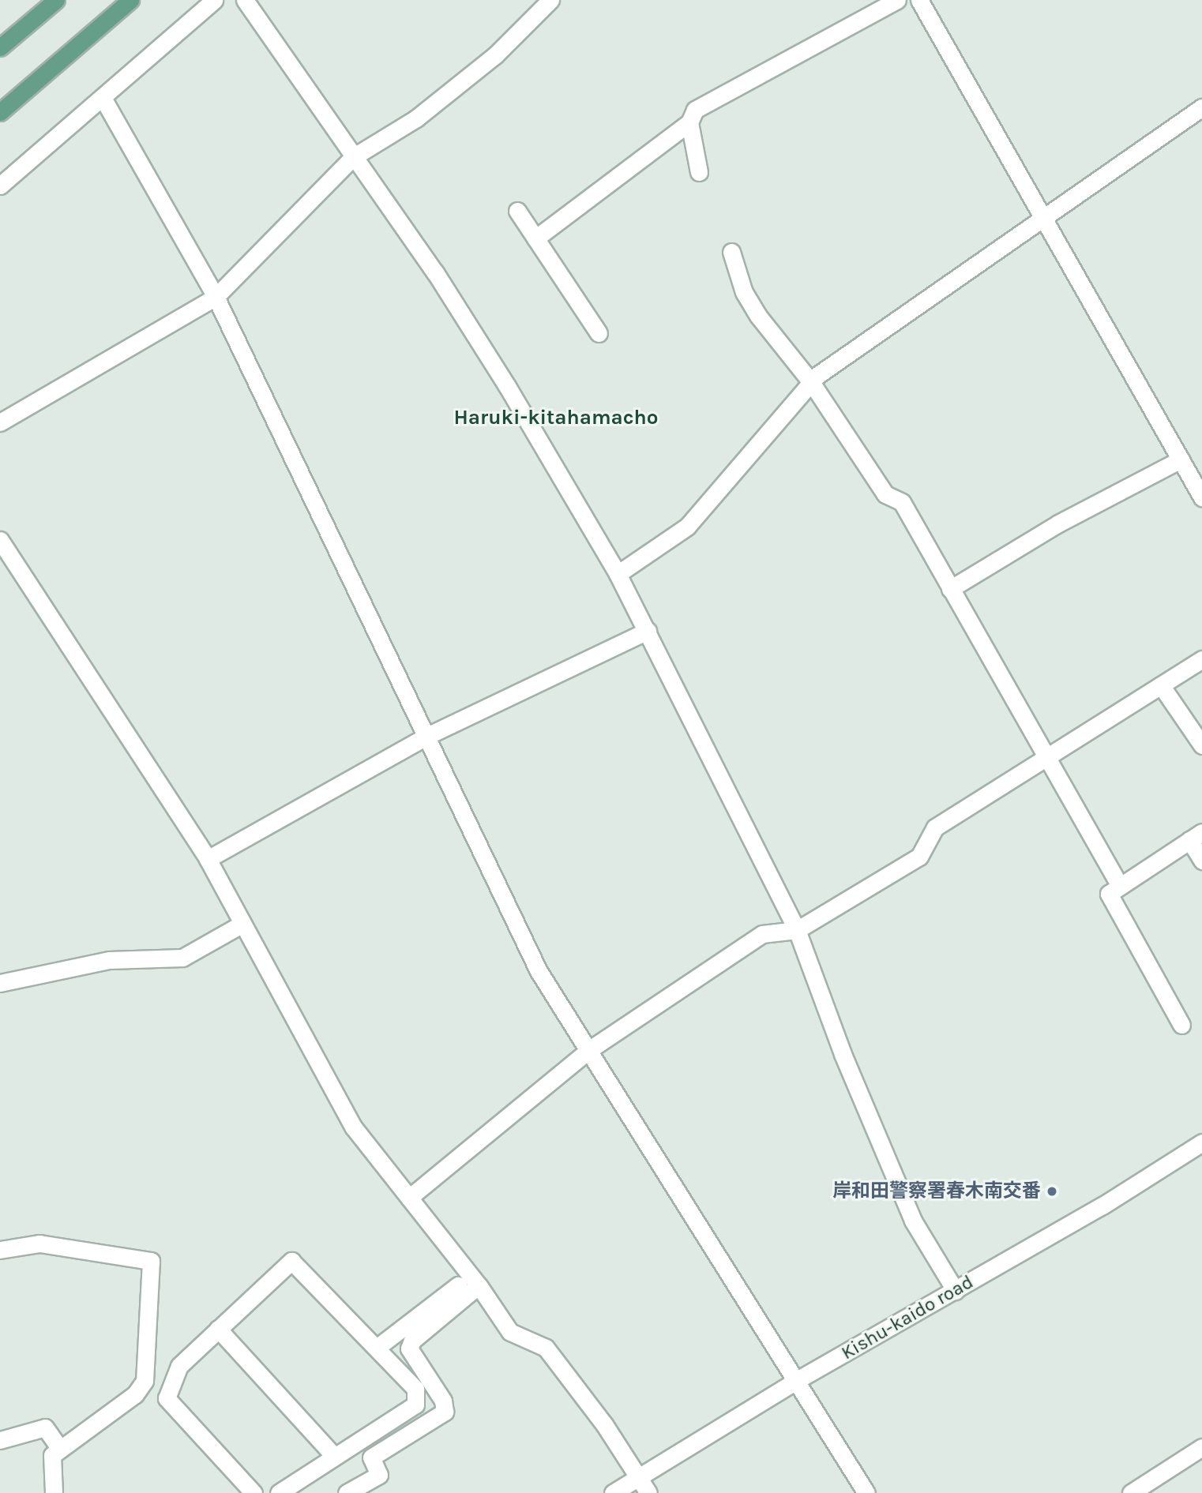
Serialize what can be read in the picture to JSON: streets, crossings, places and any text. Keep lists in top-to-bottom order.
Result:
{
  "streets": {
    "street": ["Kishu-kaido road"]
  },
  "districts": ["Haruki-kitahamacho"],
  "places": ["岸和田警察署春木南交番"]
}
